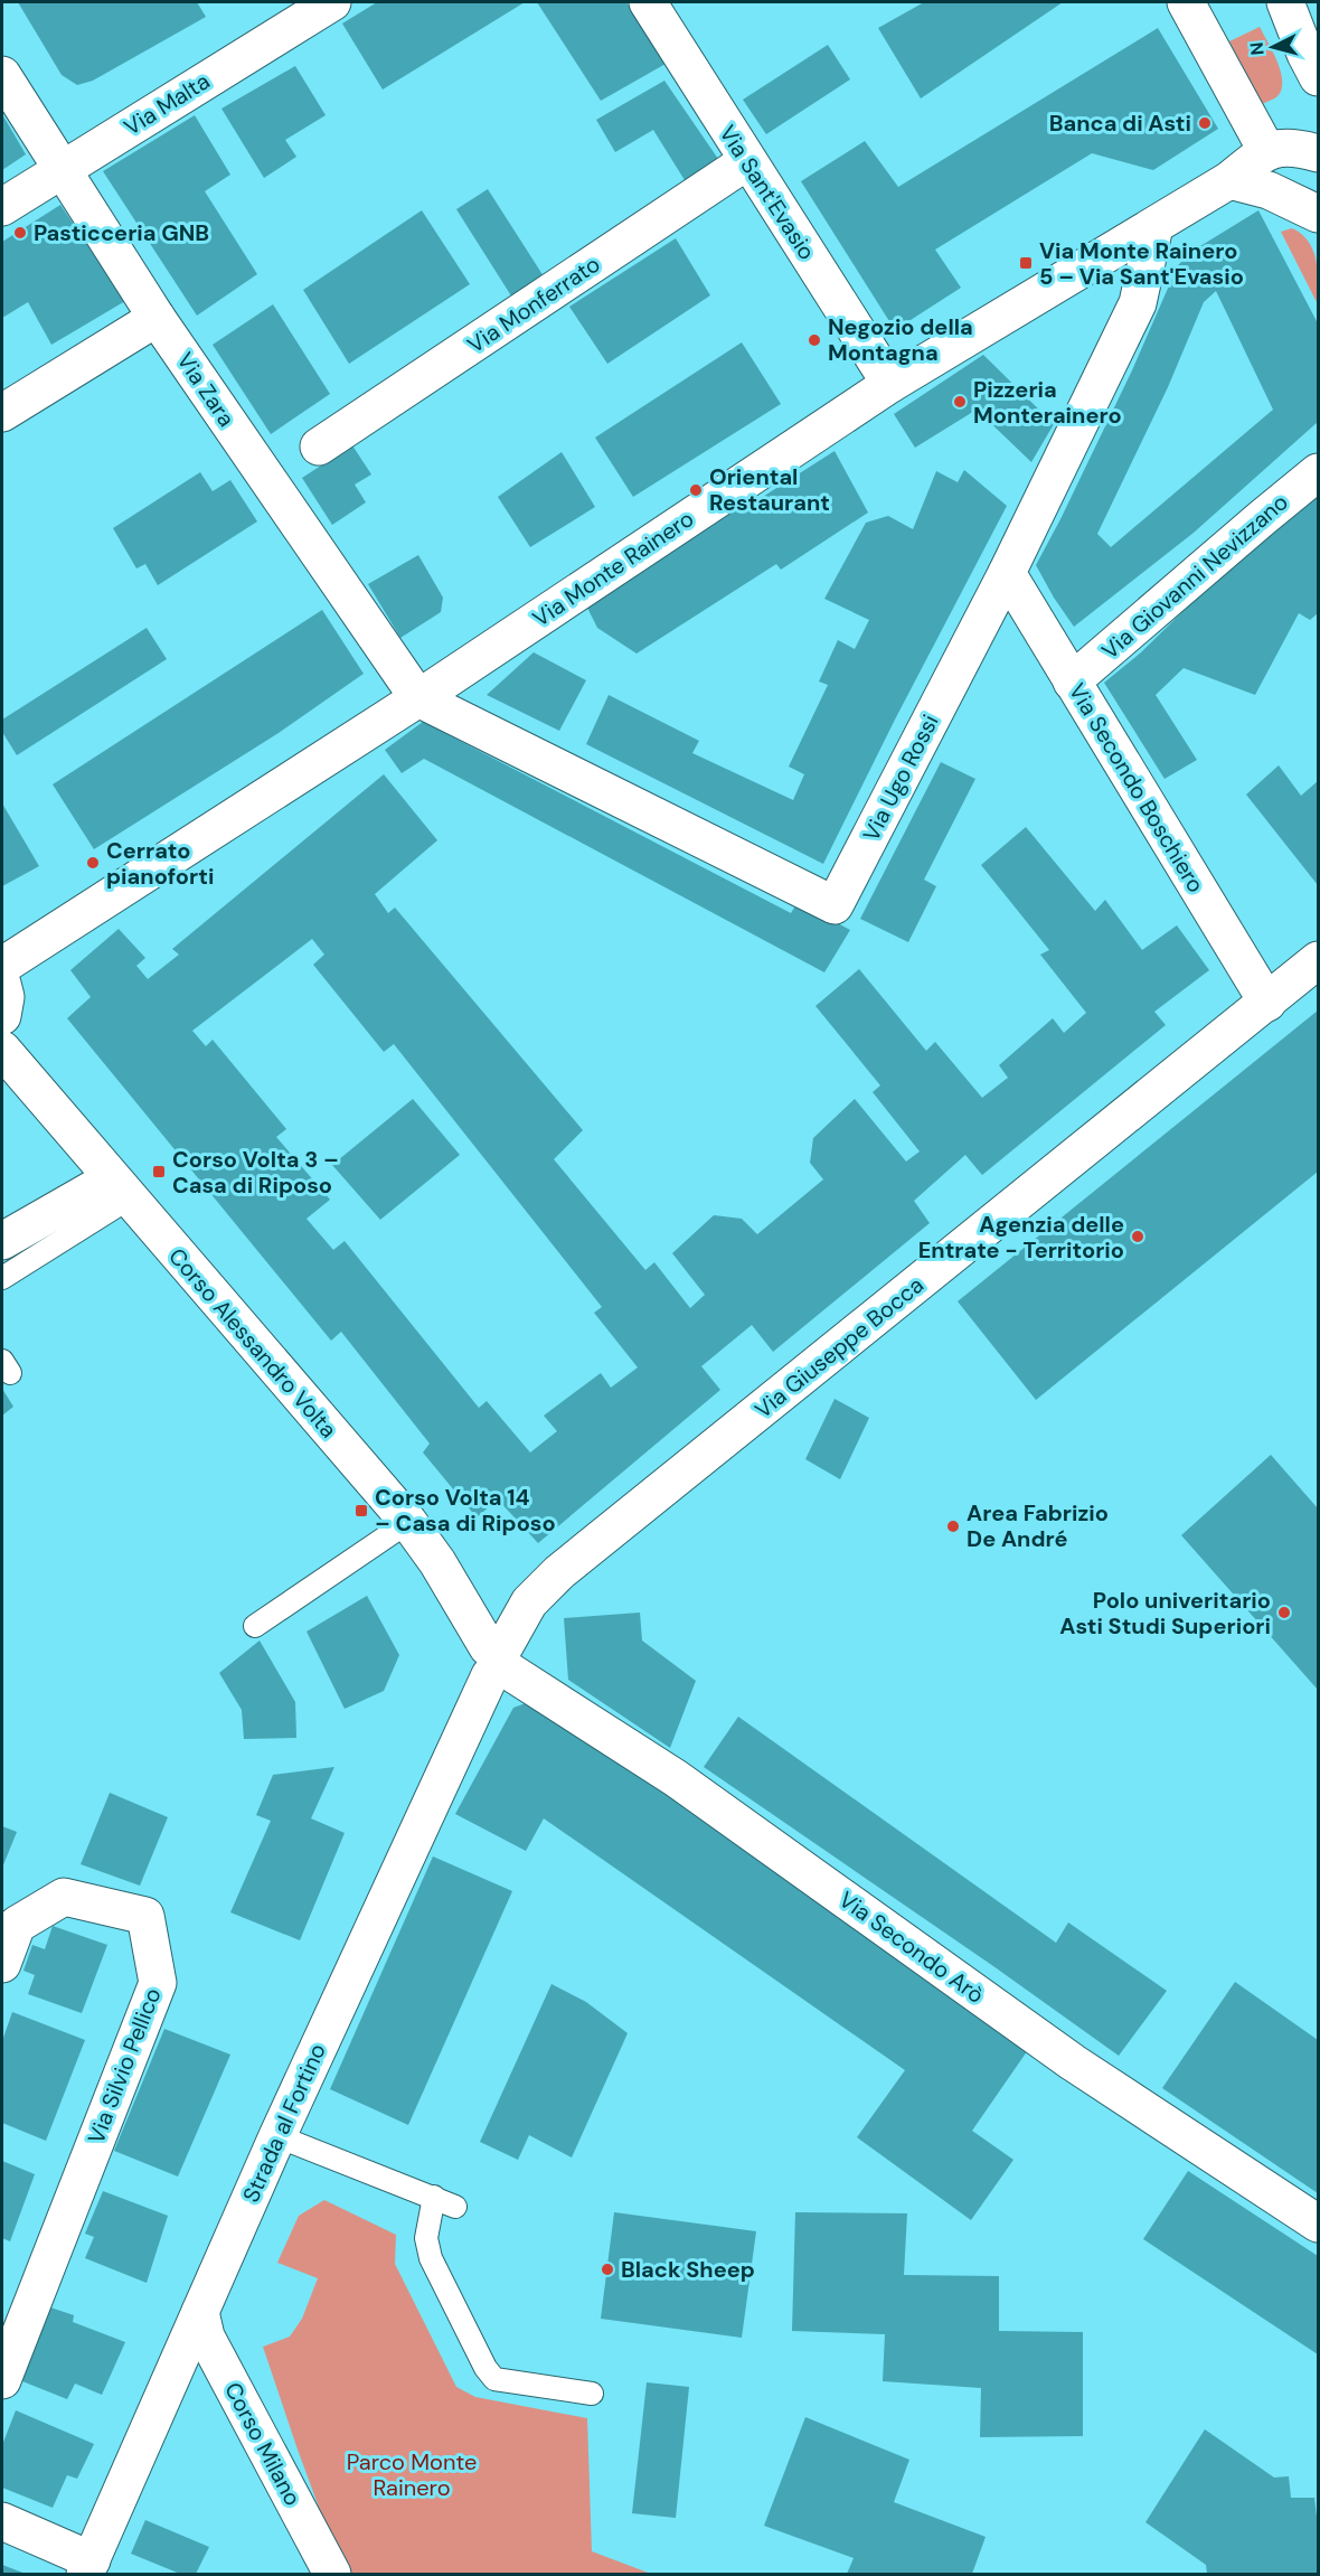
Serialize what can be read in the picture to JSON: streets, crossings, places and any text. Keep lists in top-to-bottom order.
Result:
{
  "streets": {
    "street": [
      "Via Malta",
      "Via Sant'Evasio",
      "Via Monferrato",
      "Via Zara",
      "Via Monte Rainero",
      "Via Giovanni Nevizzano",
      "Via Ugo Rossi",
      "Via Secondo Boschiero",
      "Corso Alessandro Volta",
      "Via Giuseppe Bocca",
      "Via Secondo Arò",
      "Via Silvio Pellico",
      "Strada al Fortino",
      "Corso Milano"
    ]
  },
  "crossings": [
    ["Via Malta", "Via Zara"],
    ["Via Sant'Evasio", "Via Monferrato"],
    ["Via Sant'Evasio", "Via Monte Rainero"],
    ["Via Zara", "Via Monte Rainero"],
    ["Via Zara", "Via Ugo Rossi"],
    ["Via Monte Rainero", "Via Ugo Rossi"],
    ["Via Giovanni Nevizzano", "Via Secondo Boschiero"],
    ["Via Ugo Rossi", "Via Secondo Boschiero"],
    ["Via Secondo Boschiero", "Via Giuseppe Bocca"],
    ["Corso Alessandro Volta", "Via Giuseppe Bocca"],
    ["Corso Alessandro Volta", "Via Secondo Arò"],
    ["Corso Alessandro Volta", "Strada al Fortino"],
    ["Via Giuseppe Bocca", "Via Secondo Arò"],
    ["Via Giuseppe Bocca", "Strada al Fortino"],
    ["Via Secondo Arò", "Strada al Fortino"],
    ["Strada al Fortino", "Corso Milano"]
  ],
  "parks": ["Parco Monte Rainero"],
  "places": {
    "other": [
      "Banca di Asti",
      "Pasticceria GNB",
      "Negozio della Montagna",
      "Pizzeria Monterainero",
      "Oriental Restaurant",
      "Cerrato pianoforti",
      "Agenzia delle Entrate - Territorio",
      "Area Fabrizio De André",
      "Polo univeritario Asti Studi Superiori",
      "Black Sheep"
    ],
    "transit": ["Via Monte Rainero 5 – Via Sant'Evasio", "Corso Volta 3 – Casa di Riposo", "Corso Volta 14 – Casa di Riposo"]
  },
  "north": "left"
}
